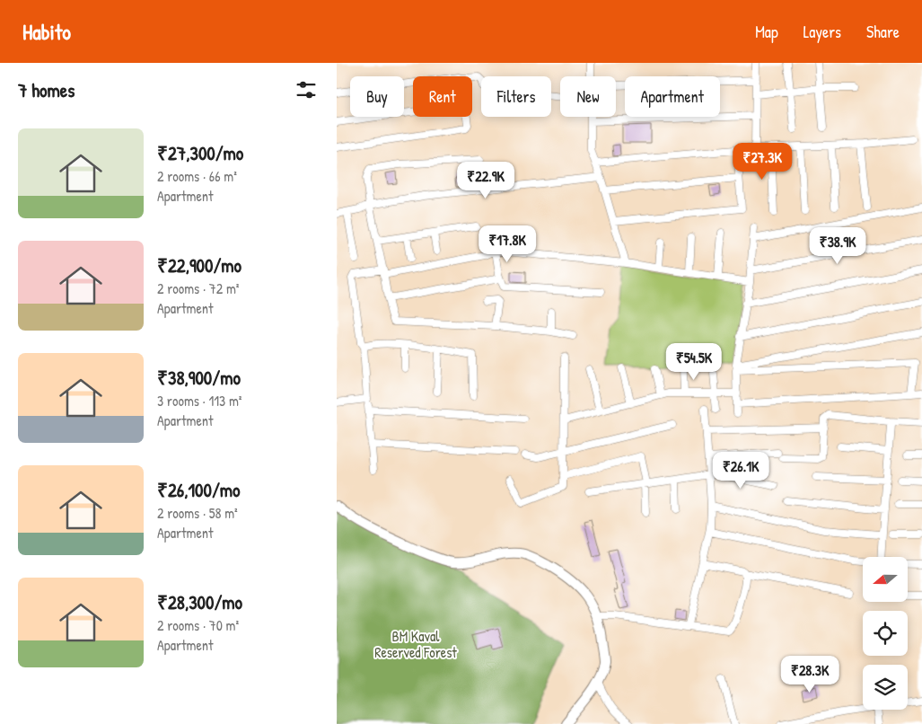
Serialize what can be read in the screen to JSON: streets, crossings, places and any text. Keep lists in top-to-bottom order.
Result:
{
  "parks": ["BM Kaval Reserved Forest"],
  "north": "left",
  "page": {
    "header": "Habito",
    "nav": ["Map", "Layers", "Share"],
    "heading": "7 homes",
    "chip": [
      "Buy",
      "Rent",
      "Filters",
      "New",
      "Apartment"
    ],
    "list": [
      {
        "name": "₹27,300/mo",
        "note": "2 rooms · 66 m² · Apartment"
      },
      {
        "name": "₹22,900/mo",
        "note": "2 rooms · 72 m² · Apartment"
      },
      {
        "name": "₹38,900/mo",
        "note": "3 rooms · 113 m² · Apartment"
      },
      {
        "name": "₹26,100/mo",
        "note": "2 rooms · 58 m² · Apartment"
      },
      {
        "name": "₹28,300/mo",
        "note": "2 rooms · 70 m² · Apartment"
      }
    ],
    "price": [
      "₹27.3K",
      "₹22.9K",
      "₹17.8K",
      "₹38.9K",
      "₹54.5K",
      "₹26.1K",
      "₹28.3K"
    ]
  }
}
